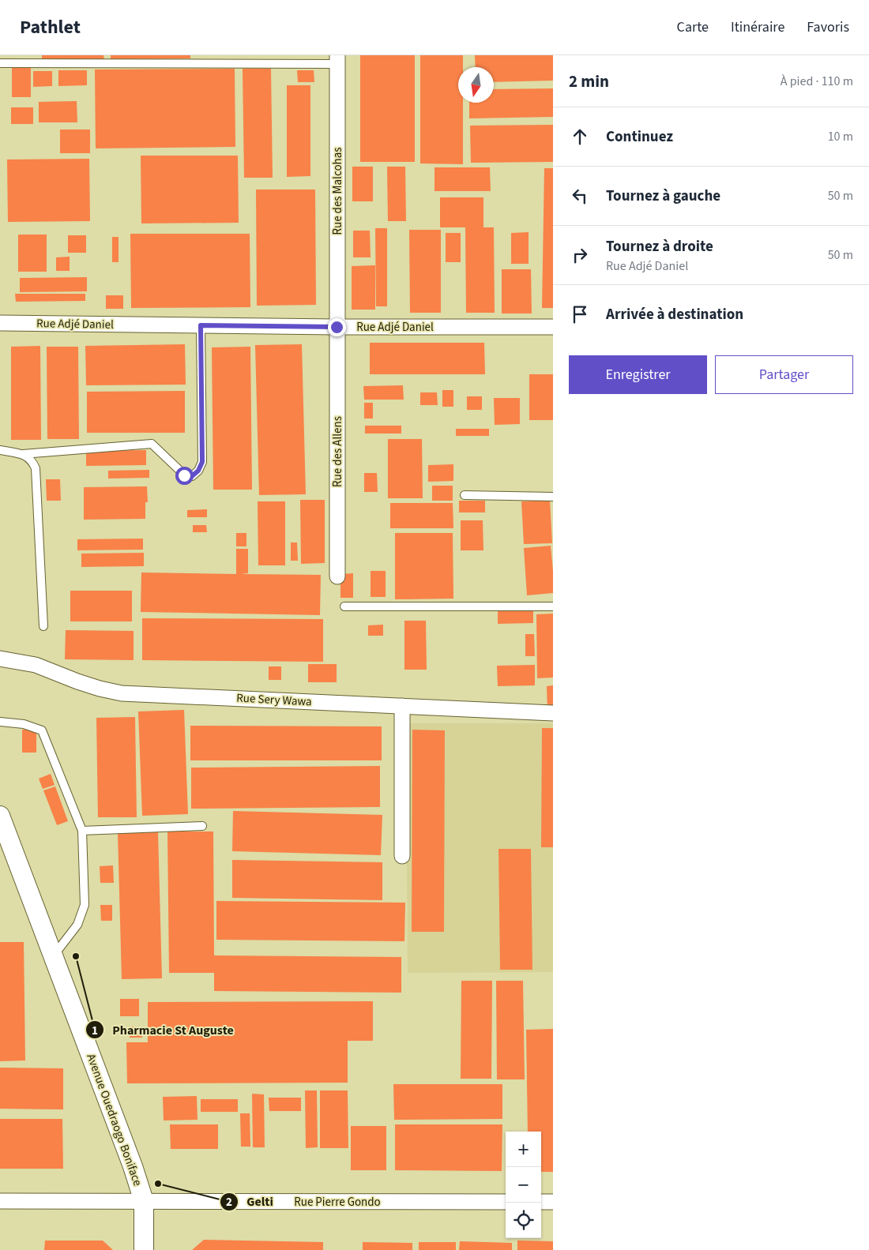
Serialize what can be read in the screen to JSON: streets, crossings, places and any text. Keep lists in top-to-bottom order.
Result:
{
  "streets": {
    "street": [
      "Rue des Malcohas",
      "Rue Adjé Daniel",
      "Rue des Allens",
      "Rue Sery Wawa",
      "Avenue Ouedraogo Boniface",
      "Rue Pierre Gondo"
    ]
  },
  "crossings": [
    ["Rue des Malcohas", "Rue Adjé Daniel"],
    ["Rue des Malcohas", "Rue des Allens"],
    ["Rue Adjé Daniel", "Rue des Allens"],
    ["Avenue Ouedraogo Boniface", "Rue Pierre Gondo"]
  ],
  "places": ["Pharmacie St Auguste", "Gelti"],
  "north": "bottom",
  "page": {
    "header": "Pathlet",
    "nav": ["Carte", "Itinéraire", "Favoris"],
    "heading": ["2 min", "À pied · 110 m"],
    "list": [
      ["Continuez", "10 m"],
      ["Tournez à gauche", "50 m"],
      ["Tournez à droite", "Rue Adjé Daniel", "50 m"],
      "Arrivée à destination"
    ],
    "buttons": ["Enregistrer", "Partager"],
    "map_buttons": ["+", "−"]
  }
}
